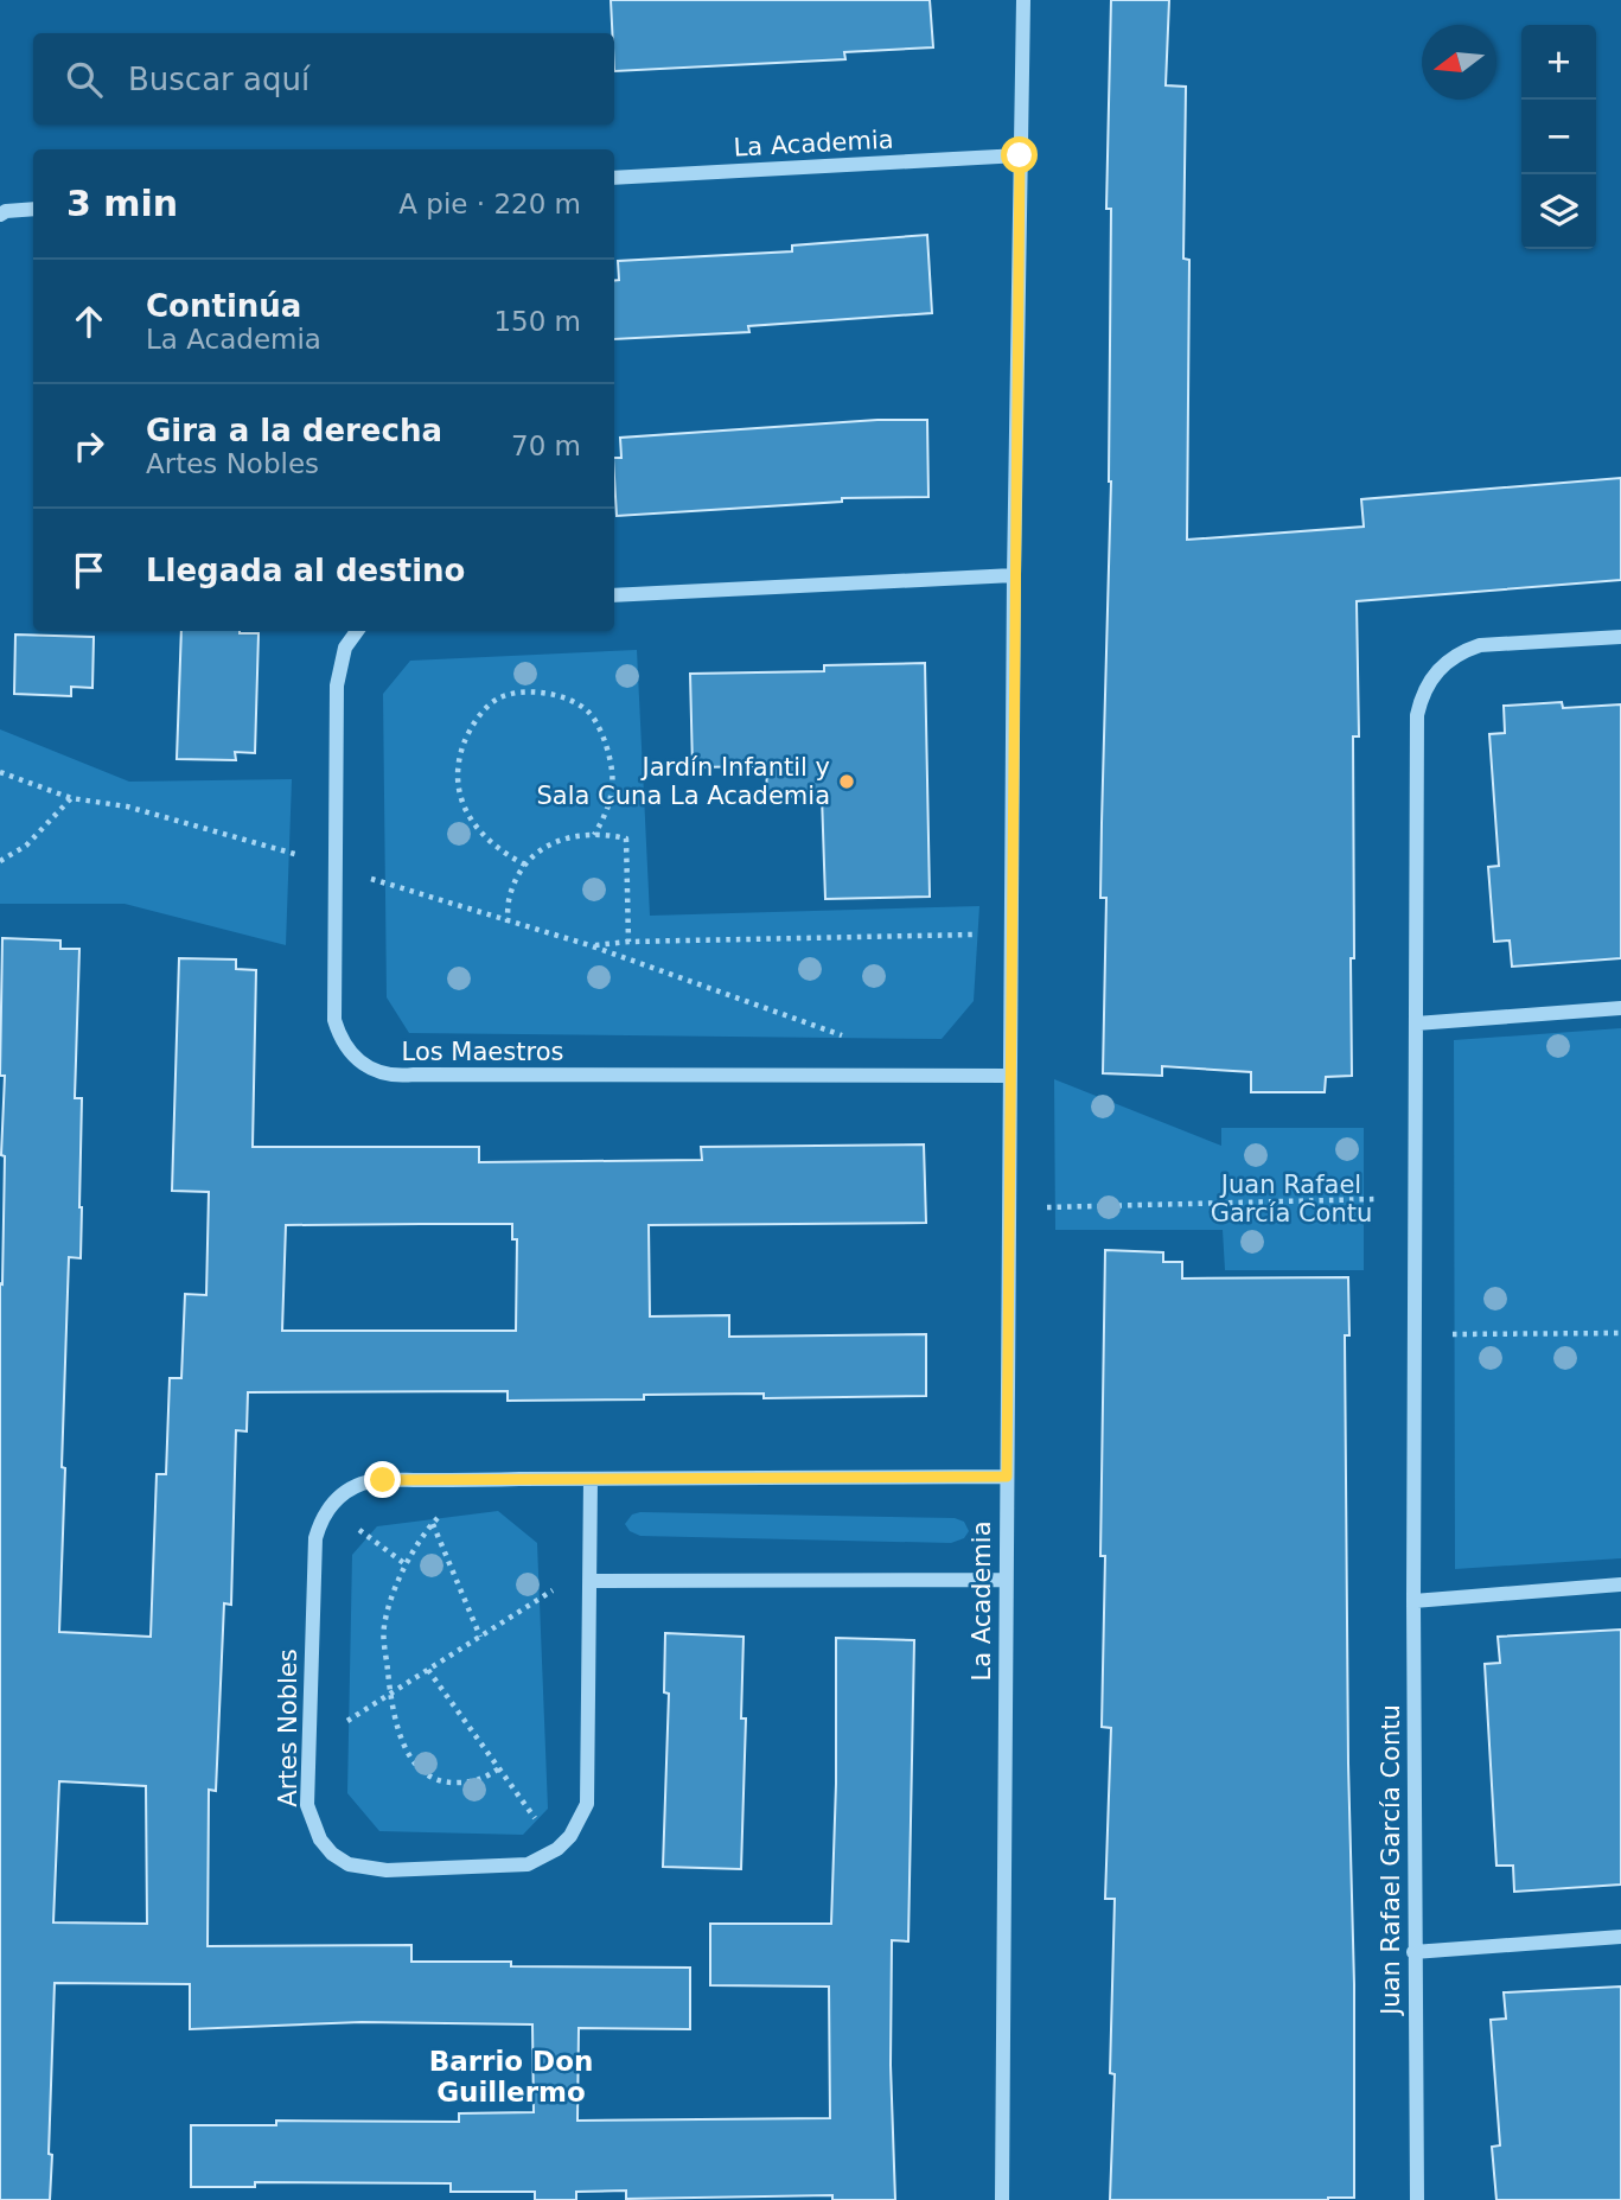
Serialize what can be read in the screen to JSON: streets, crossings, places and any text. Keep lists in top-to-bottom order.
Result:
{
  "streets": {
    "street": [
      "La Academia",
      "Los Maestros",
      "Artes Nobles",
      "Juan Rafael García Contu"
    ]
  },
  "crossings": [
    ["La Academia", "Los Maestros"]
  ],
  "districts": ["Barrio Don Guillermo"],
  "parks": ["Juan Rafael García Contu"],
  "places": ["Jardín Infantil y Sala Cuna La Academia"],
  "north": "left",
  "page": {
    "map_buttons": ["+", "−"],
    "search": "Buscar aquí",
    "heading": ["3 min", "A pie · 220 m"],
    "list": [
      ["Continúa", "La Academia", "150 m"],
      ["Gira a la derecha", "Artes Nobles", "70 m"],
      "Llegada al destino"
    ]
  }
}
